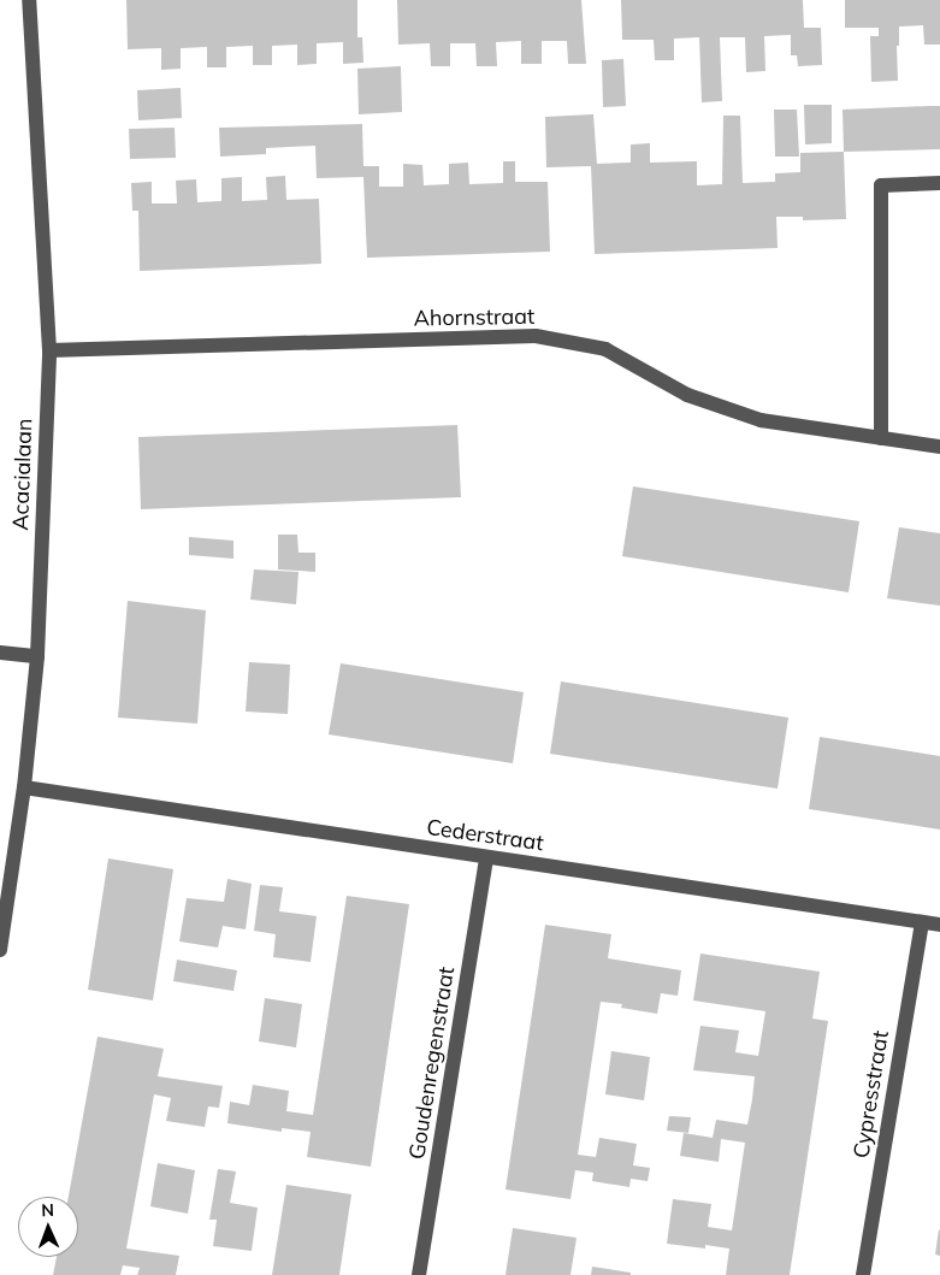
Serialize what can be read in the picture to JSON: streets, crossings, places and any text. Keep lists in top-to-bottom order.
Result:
{
  "streets": {
    "street": [
      "Ahornstraat",
      "Acacialaan",
      "Cederstraat",
      "Goudenregenstraat",
      "Cypresstraat"
    ]
  },
  "crossings": [
    ["Ahornstraat", "Acacialaan"],
    ["Acacialaan", "Cederstraat"],
    ["Cederstraat", "Goudenregenstraat"],
    ["Cederstraat", "Cypresstraat"]
  ],
  "north": "top"
}
